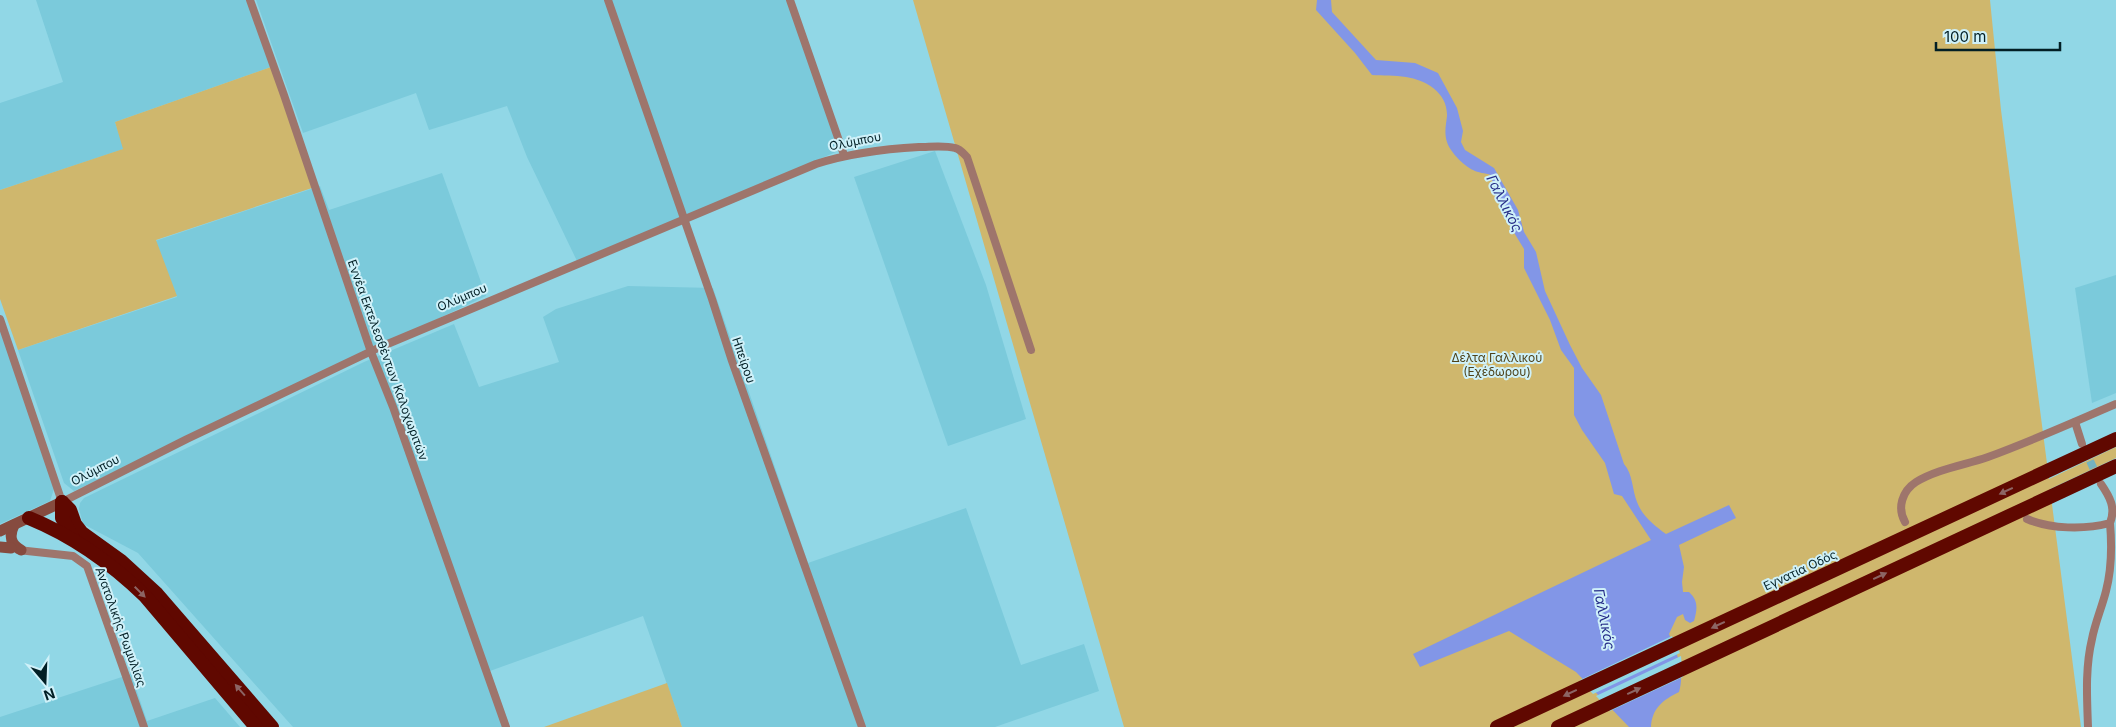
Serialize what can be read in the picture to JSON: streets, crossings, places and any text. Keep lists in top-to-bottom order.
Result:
{
  "streets": {
    "highway": ["Εγνατία Οδός"],
    "street": [
      "Ολύμπου",
      "Εννέα Εκτελεσθέντων Καλοχωριτών",
      "Ηπείρου",
      "Ανατολικής Ρωμυλίας"
    ]
  },
  "crossings": [
    ["Ολύμπου", "Εννέα Εκτελεσθέντων Καλοχωριτών"],
    ["Ολύμπου", "Ηπείρου"]
  ],
  "water": ["Γαλλικός"],
  "parks": ["Δέλτα Γαλλικού (Εχέδωρου)"],
  "scale_bar": "100 m",
  "north": "bottom"
}
